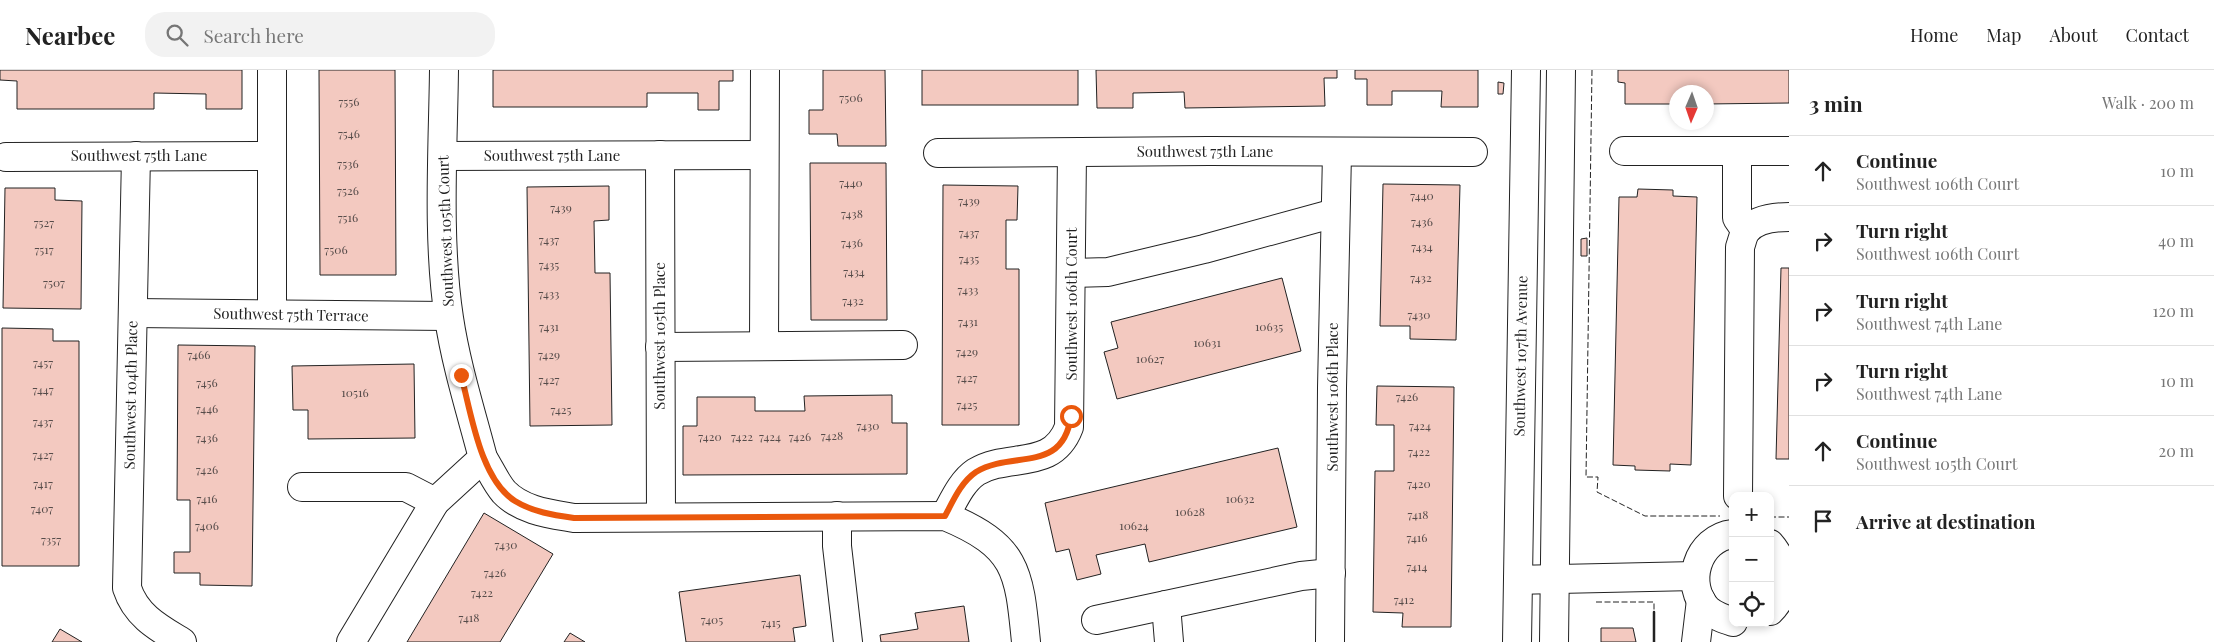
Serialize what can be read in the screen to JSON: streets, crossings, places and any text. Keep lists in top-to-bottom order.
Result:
{
  "streets": {
    "street": [
      "Southwest 75th Lane",
      "Southwest 105th Court",
      "Southwest 106th Court",
      "Southwest 75th Terrace",
      "Southwest 105th Place",
      "Southwest 107th Avenue",
      "Southwest 104th Place",
      "Southwest 106th Place"
    ]
  },
  "crossings": [
    ["Southwest 75th Lane", "Southwest 105th Court"],
    ["Southwest 75th Lane", "Southwest 106th Court"],
    ["Southwest 75th Lane", "Southwest 105th Place"],
    ["Southwest 75th Lane", "Southwest 104th Place"],
    ["Southwest 75th Lane", "Southwest 106th Place"],
    ["Southwest 105th Court", "Southwest 106th Court"],
    ["Southwest 105th Court", "Southwest 75th Terrace"],
    ["Southwest 105th Court", "Southwest 105th Place"],
    ["Southwest 75th Terrace", "Southwest 104th Place"]
  ],
  "house_numbers": [
    "7506",
    "7556",
    "7546",
    "7536",
    "7440",
    "7526",
    "7440",
    "7439",
    "7439",
    "7438",
    "7516",
    "7436",
    "7527",
    "7437",
    "7437",
    "7436",
    "7434",
    "7517",
    "7506",
    "7435",
    "7435",
    "7434",
    "7432",
    "7507",
    "7433",
    "7433",
    "7432",
    "7430",
    "7431",
    "7431",
    "10635",
    "10631",
    "7429",
    "7466",
    "7429",
    "10627",
    "7457",
    "7427",
    "7427",
    "7456",
    "7447",
    "10516",
    "7426",
    "7425",
    "7446",
    "7425",
    "7437",
    "7430",
    "7424",
    "7428",
    "7420",
    "7422",
    "7424",
    "7426",
    "7436",
    "7422",
    "7427",
    "7426",
    "7417",
    "7420",
    "7416",
    "10632",
    "7407",
    "10628",
    "7418",
    "7406",
    "10624",
    "7416",
    "7357",
    "7430",
    "7414",
    "7426",
    "7422",
    "7412",
    "7418",
    "7405",
    "7415"
  ],
  "north": "bottom",
  "page": {
    "header": "Nearbee",
    "search": "Search here",
    "nav": [
      "Home",
      "Map",
      "About",
      "Contact"
    ],
    "heading": ["3 min", "Walk · 200 m"],
    "list": [
      ["Continue", "Southwest 106th Court", "10 m"],
      ["Turn right", "Southwest 106th Court", "40 m"],
      ["Turn right", "Southwest 74th Lane", "120 m"],
      ["Turn right", "Southwest 74th Lane", "10 m"],
      ["Continue", "Southwest 105th Court", "20 m"],
      "Arrive at destination"
    ],
    "map_buttons": ["+", "−"]
  }
}
